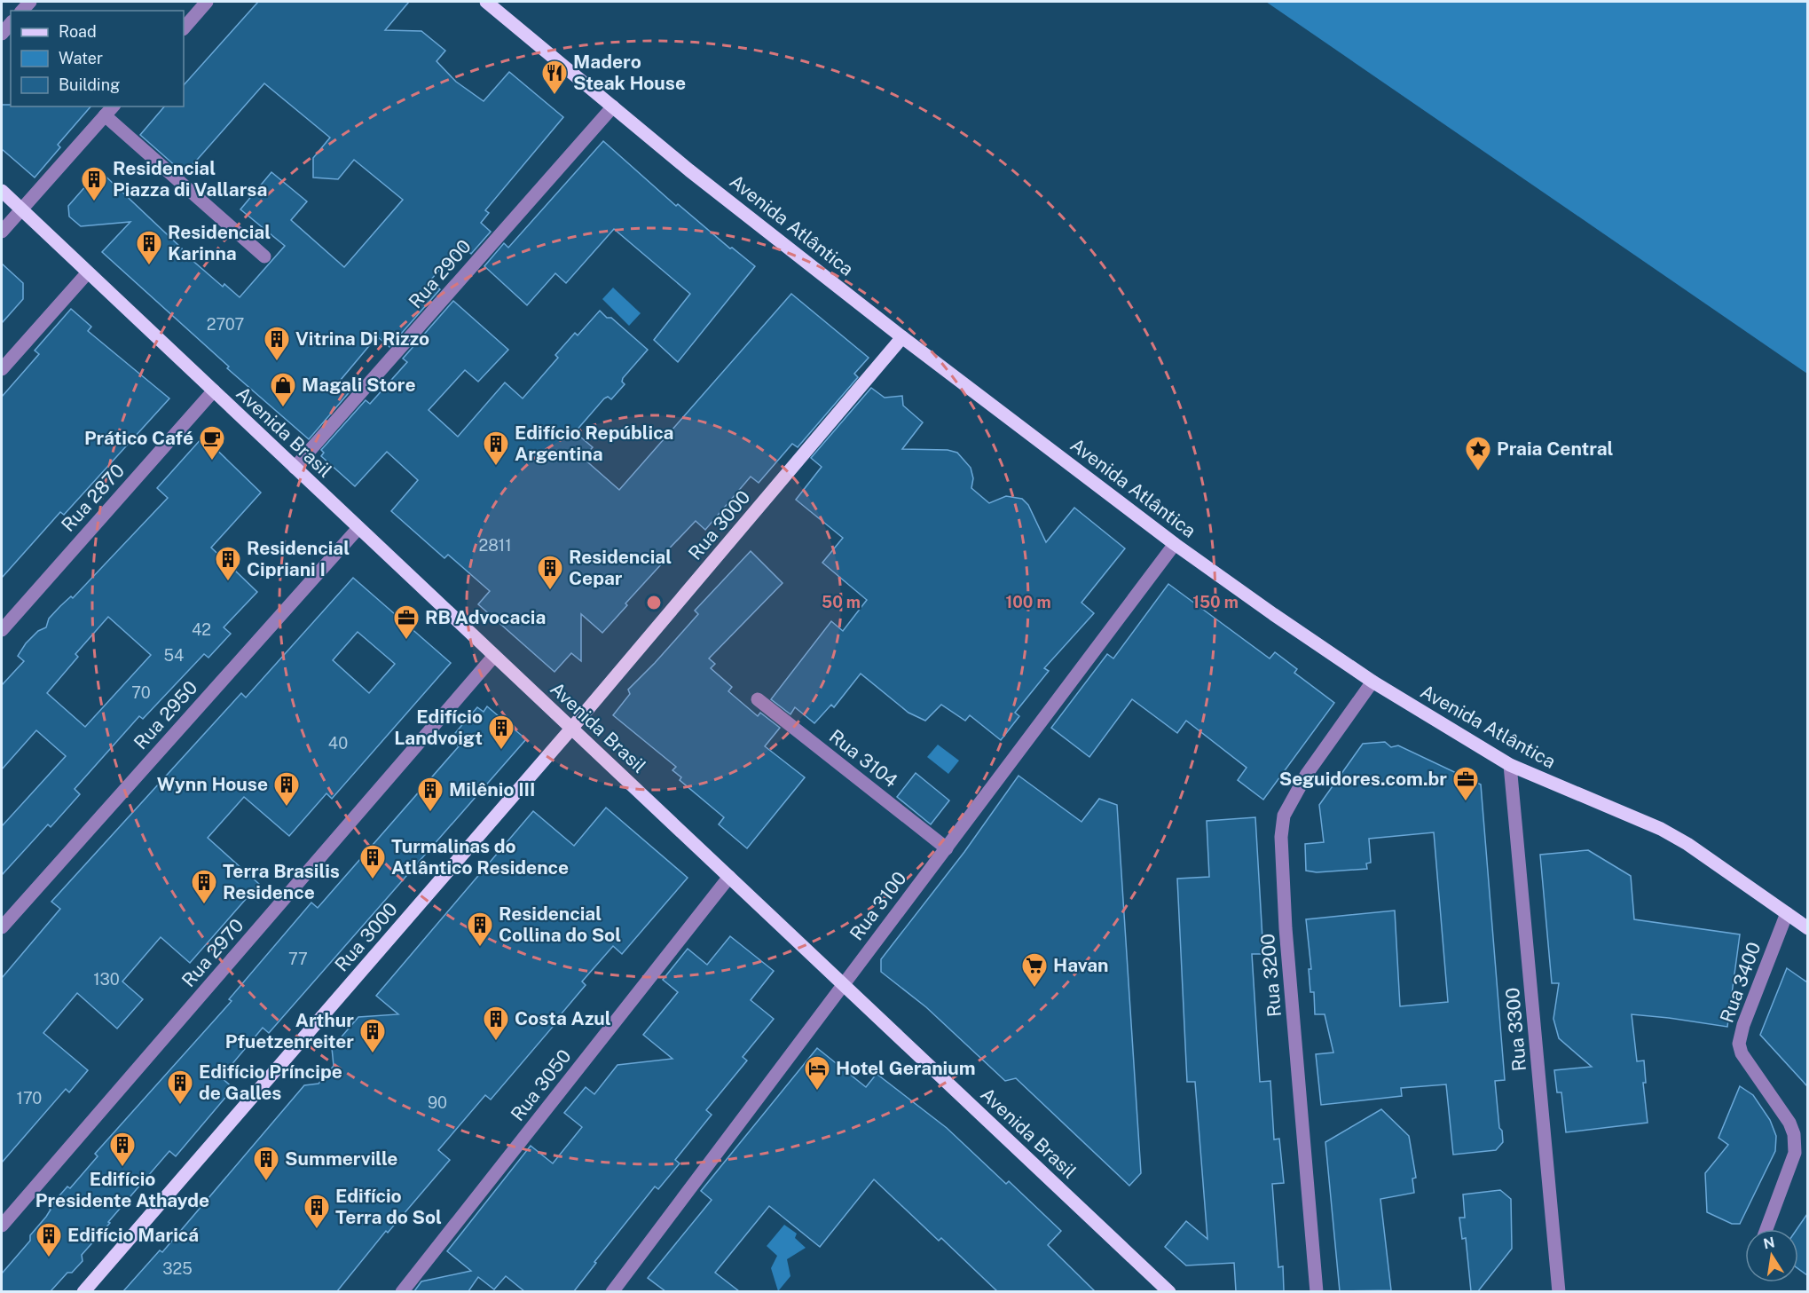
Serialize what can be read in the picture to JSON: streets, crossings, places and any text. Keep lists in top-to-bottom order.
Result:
{
  "streets": {
    "main road": ["Avenida Atlântica", "Avenida Brasil", "Rua 3000"],
    "street": [
      "Rua 2900",
      "Rua 2870",
      "Rua 2950",
      "Rua 3104",
      "Rua 3100",
      "Rua 2970",
      "Rua 3200",
      "Rua 3400",
      "Rua 3300",
      "Rua 3050"
    ]
  },
  "crossings": [
    ["Avenida Atlântica", "Rua 2900"],
    ["Avenida Atlântica", "Rua 3000"],
    ["Avenida Atlântica", "Rua 3100"],
    ["Avenida Atlântica", "Rua 3200"],
    ["Avenida Atlântica", "Rua 3400"],
    ["Avenida Atlântica", "Rua 3300"],
    ["Rua 2900", "Avenida Brasil"],
    ["Avenida Brasil", "Rua 2870"],
    ["Avenida Brasil", "Rua 3000"],
    ["Avenida Brasil", "Rua 2950"],
    ["Avenida Brasil", "Rua 3100"],
    ["Avenida Brasil", "Rua 2970"],
    ["Avenida Brasil", "Rua 3050"],
    ["Rua 3104", "Rua 3100"]
  ],
  "places": {
    "restaurant": ["Madero Steak House"],
    "building": [
      "Residencial Piazza di Vallarsa",
      "Residencial Karinna",
      "Vitrina Di Rizzo",
      "Edifício República Argentina",
      "Residencial Cipriani I",
      "Residencial Cepar",
      "Edifício Landvoigt",
      "Wynn House",
      "Milênio III",
      "Turmalinas do Atlântico Residence",
      "Terra Brasilis Residence",
      "Residencial Collina do Sol",
      "Costa Azul",
      "Arthur Pfuetzenreiter",
      "Edifício Príncipe de Galles",
      "Edifício Presidente Athayde",
      "Summerville",
      "Edifício Terra do Sol",
      "Edifício Maricá"
    ],
    "shop": ["Magali Store"],
    "cafe": ["Prático Café"],
    "place": ["Praia Central"],
    "office": ["RB Advocacia", "Seguidores.com.br"],
    "supermarket": ["Havan"],
    "hotel": ["Hotel Geranium"]
  },
  "house_numbers": [
    "2707",
    "2811",
    "42",
    "54",
    "70",
    "40",
    "77",
    "130",
    "170",
    "90",
    "325"
  ],
  "legend": ["Road", "Water", "Building"],
  "north": "top",
  "rings": ["50 m", "100 m", "150 m"]
}
